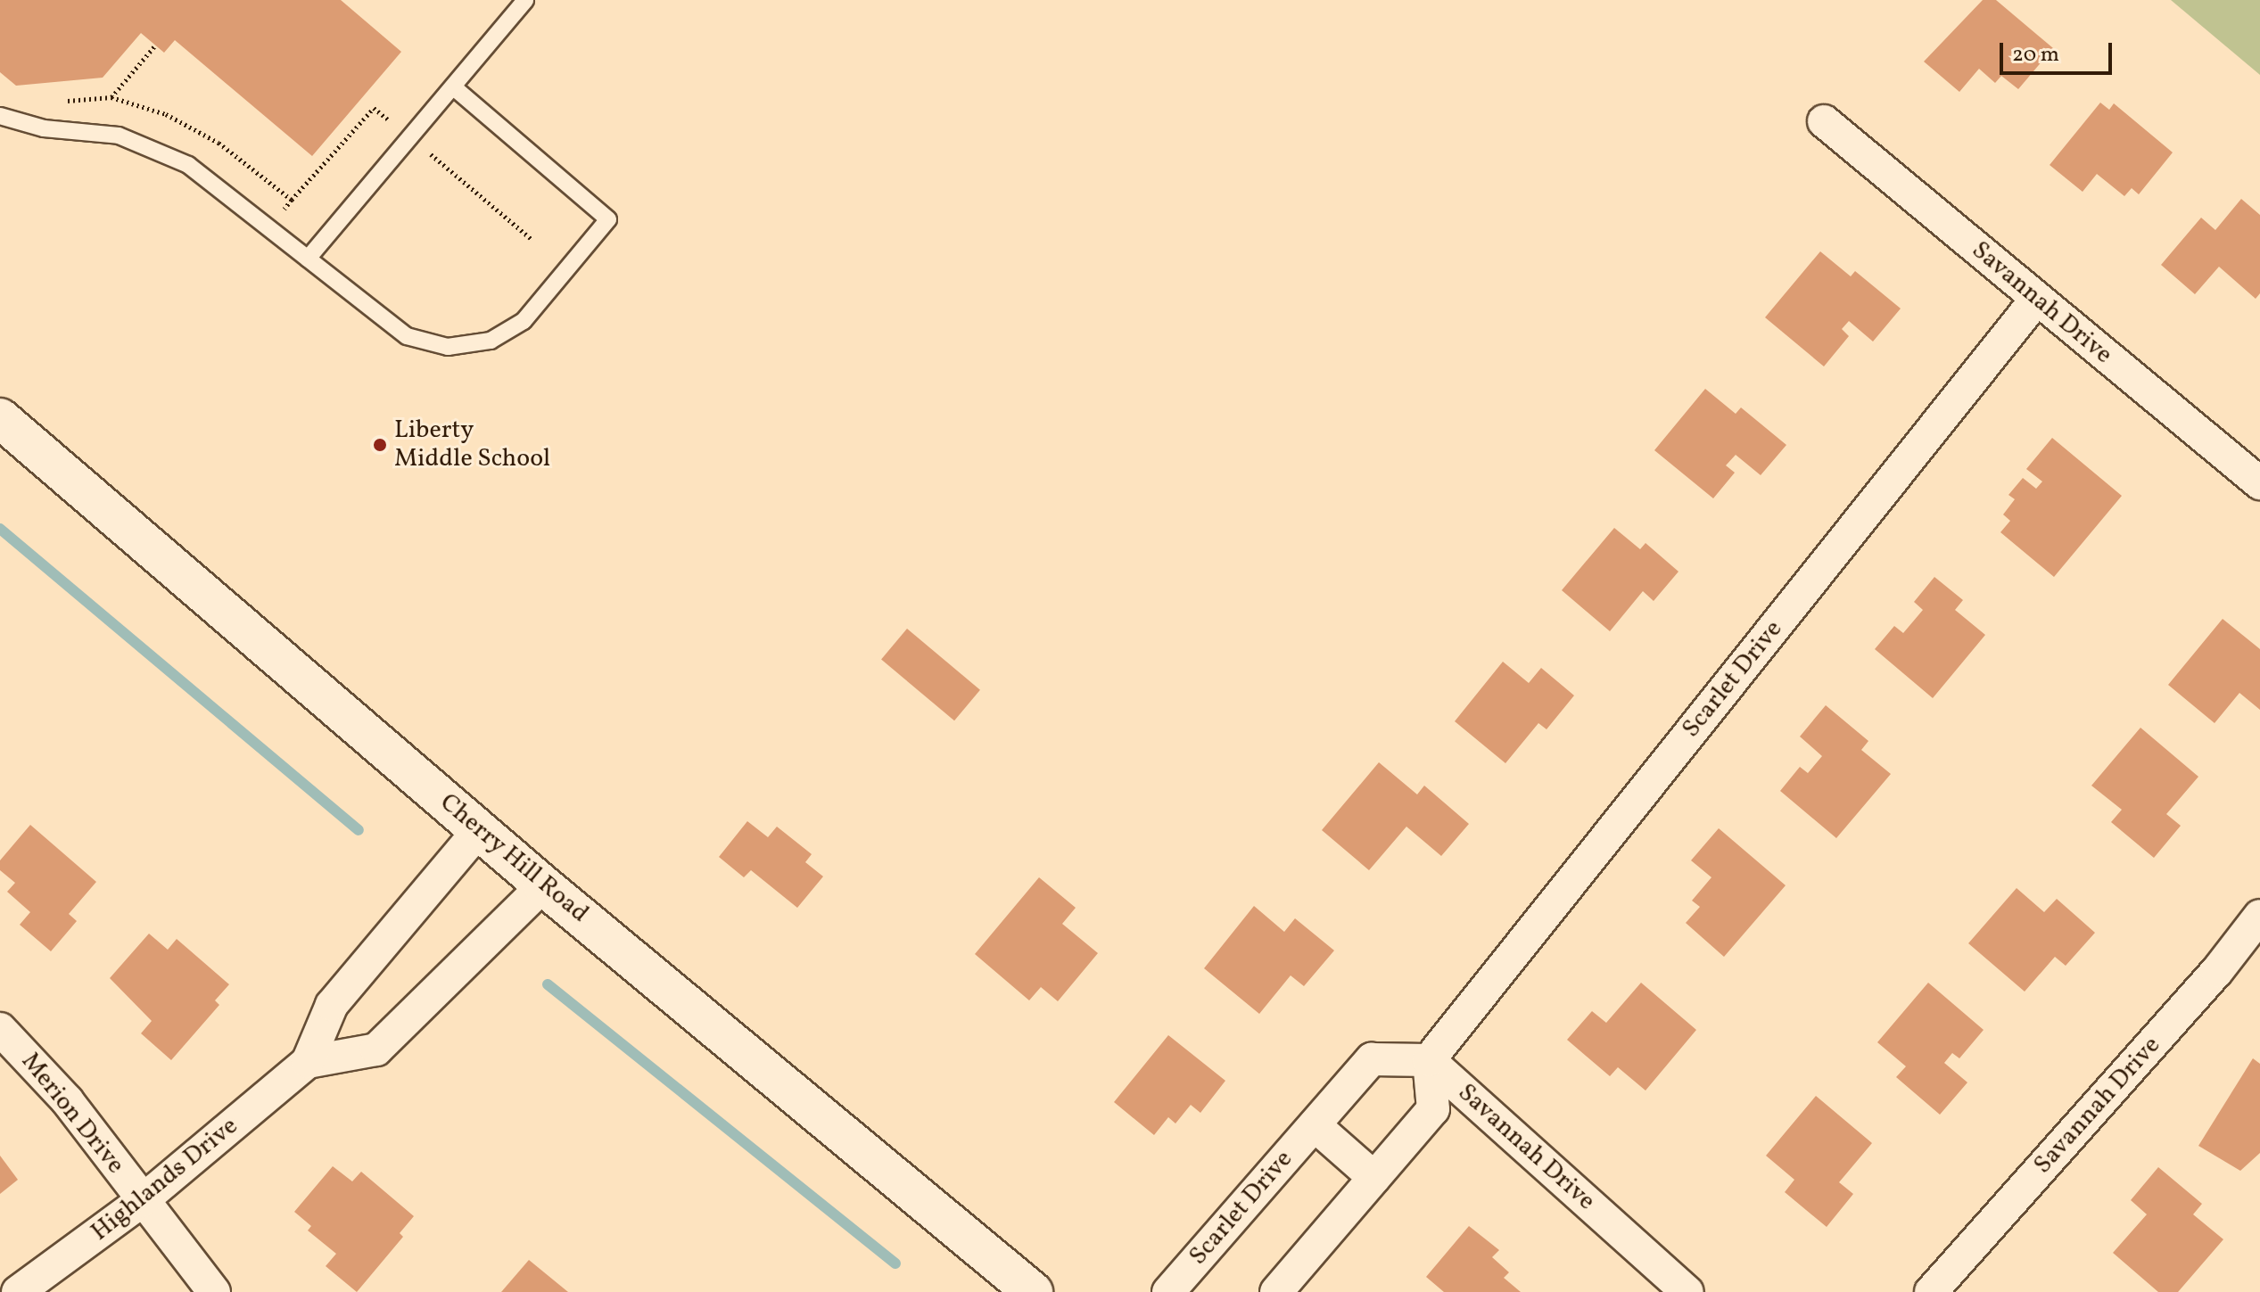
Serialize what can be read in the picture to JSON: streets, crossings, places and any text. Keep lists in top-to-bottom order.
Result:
{
  "streets": {
    "main road": ["Cherry Hill Road"],
    "street": [
      "Savannah Drive",
      "Scarlet Drive",
      "Merion Drive",
      "Highlands Drive"
    ]
  },
  "crossings": [
    ["Savannah Drive", "Scarlet Drive"],
    ["Cherry Hill Road", "Highlands Drive"],
    ["Merion Drive", "Highlands Drive"]
  ],
  "places": ["Liberty Middle School"],
  "scale_bar": "20 m"
}
